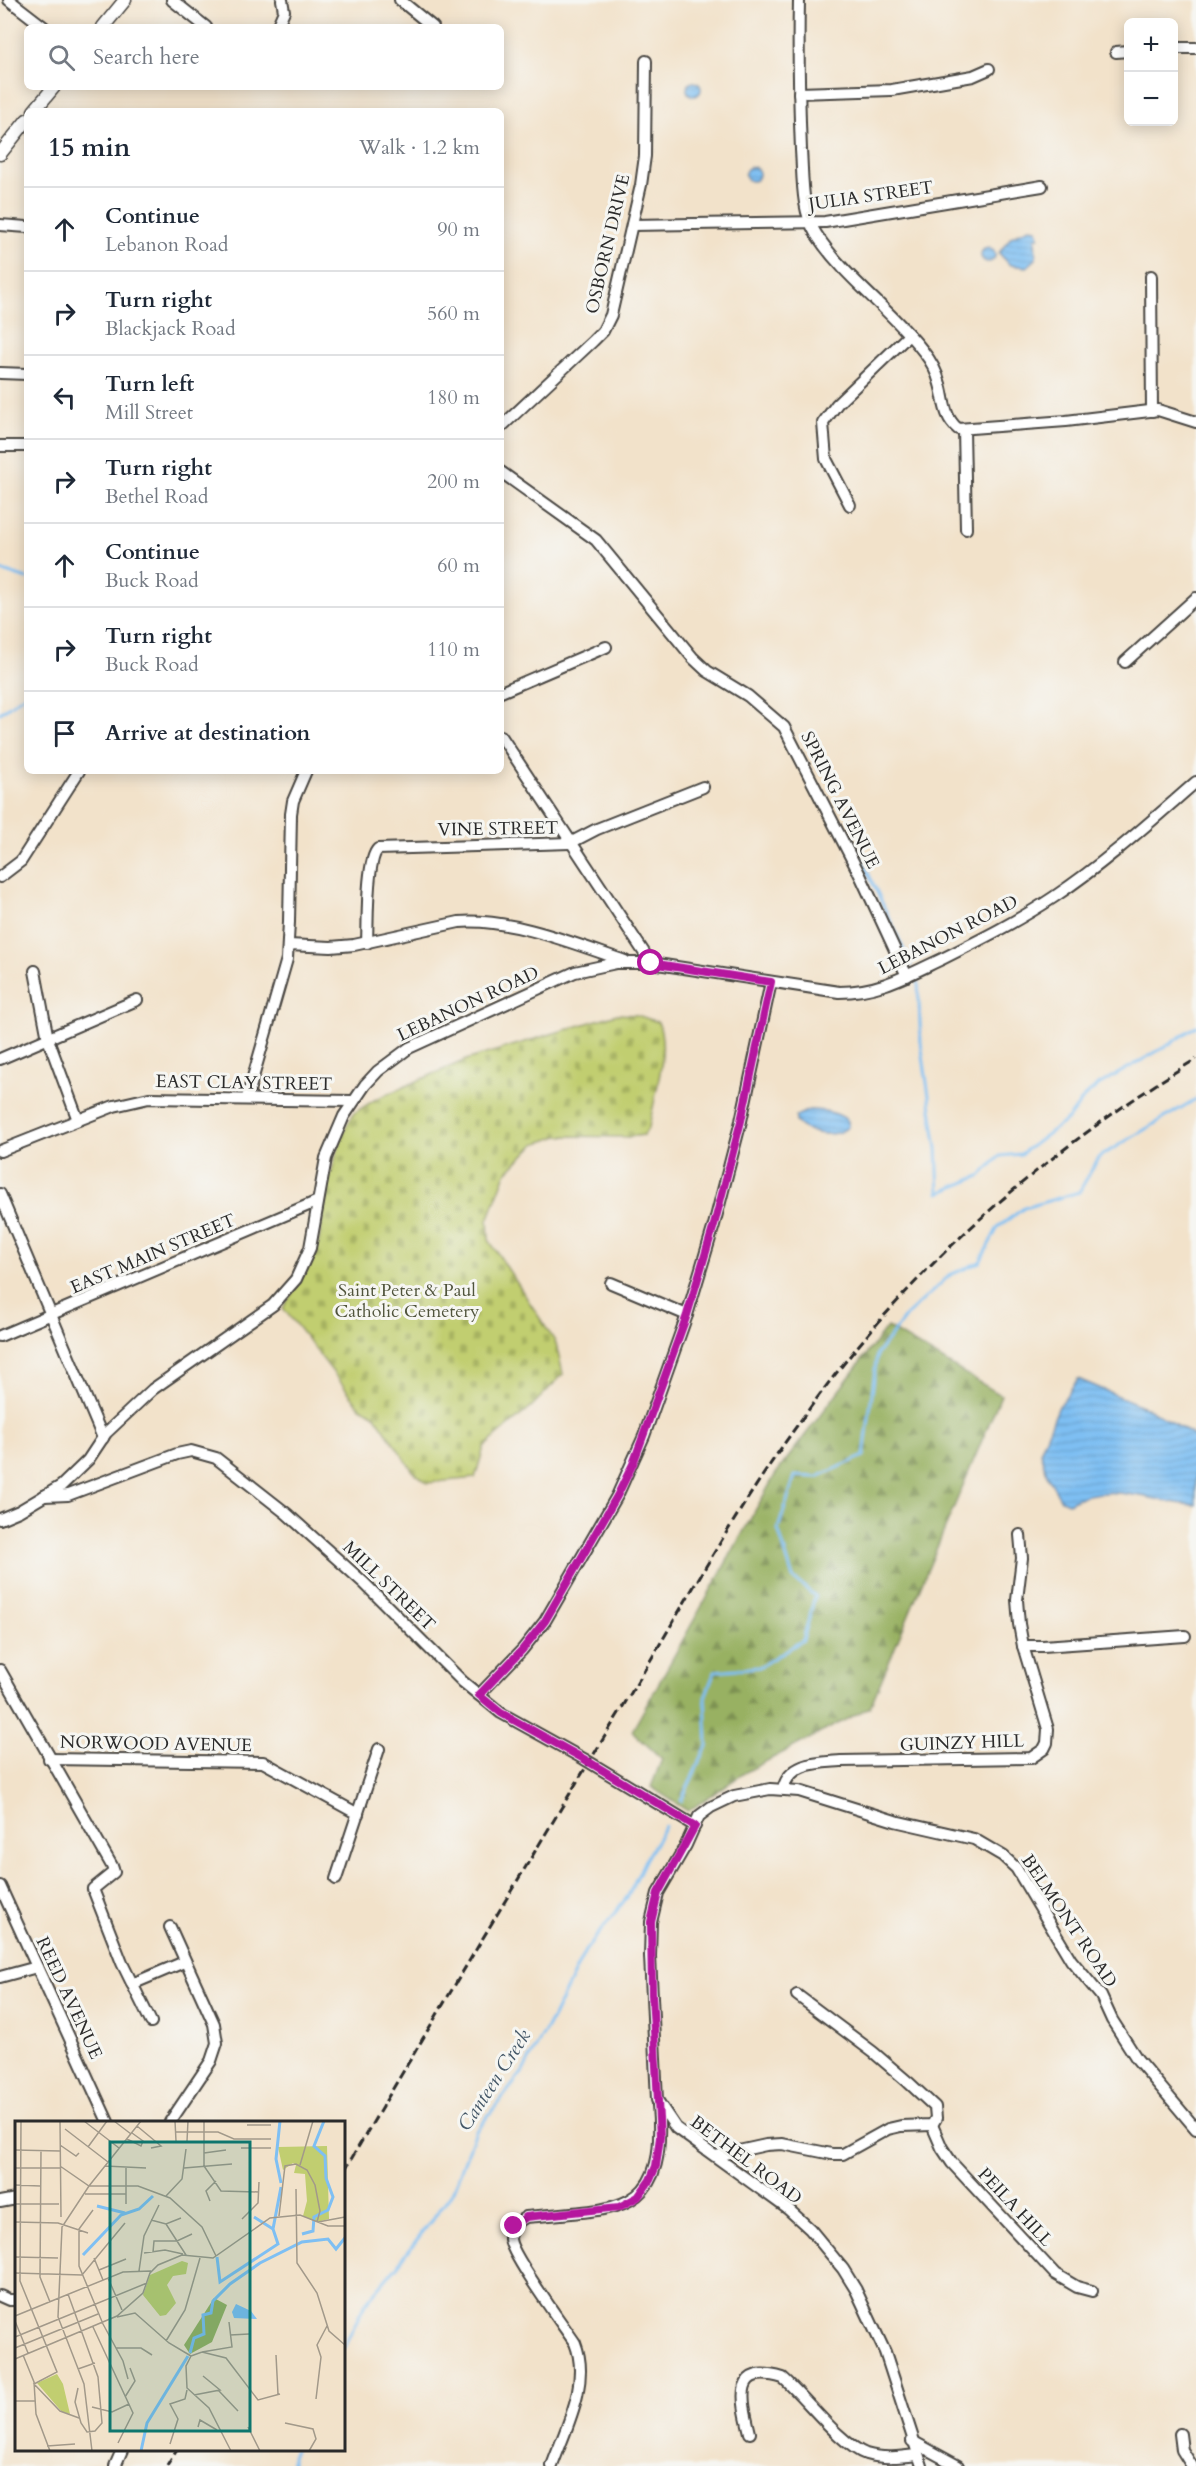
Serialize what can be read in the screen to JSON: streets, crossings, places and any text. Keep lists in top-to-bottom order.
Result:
{
  "streets": {
    "street": [
      "JULIA STREET",
      "OSBORN DRIVE",
      "SPRING AVENUE",
      "VINE STREET",
      "LEBANON ROAD",
      "EAST CLAY STREET",
      "EAST MAIN STREET",
      "MILL STREET",
      "GUINZY HILL",
      "NORWOOD AVENUE",
      "BELMONT ROAD",
      "REED AVENUE",
      "BETHEL ROAD",
      "PEILA HILL"
    ]
  },
  "crossings": [
    ["JULIA STREET", "OSBORN DRIVE"],
    ["SPRING AVENUE", "LEBANON ROAD"],
    ["LEBANON ROAD", "EAST CLAY STREET"],
    ["LEBANON ROAD", "EAST MAIN STREET"],
    ["LEBANON ROAD", "MILL STREET"],
    ["MILL STREET", "BELMONT ROAD"],
    ["GUINZY HILL", "BELMONT ROAD"]
  ],
  "water": ["Canteen Creek"],
  "parks": ["Saint Peter & Paul Catholic Cemetery"],
  "page": {
    "map_buttons": ["+", "−"],
    "search": "Search here",
    "heading": ["15 min", "Walk · 1.2 km"],
    "list": [
      ["Continue", "Lebanon Road", "90 m"],
      ["Turn right", "Blackjack Road", "560 m"],
      ["Turn left", "Mill Street", "180 m"],
      ["Turn right", "Bethel Road", "200 m"],
      ["Continue", "Buck Road", "60 m"],
      ["Turn right", "Buck Road", "110 m"],
      "Arrive at destination"
    ]
  }
}
